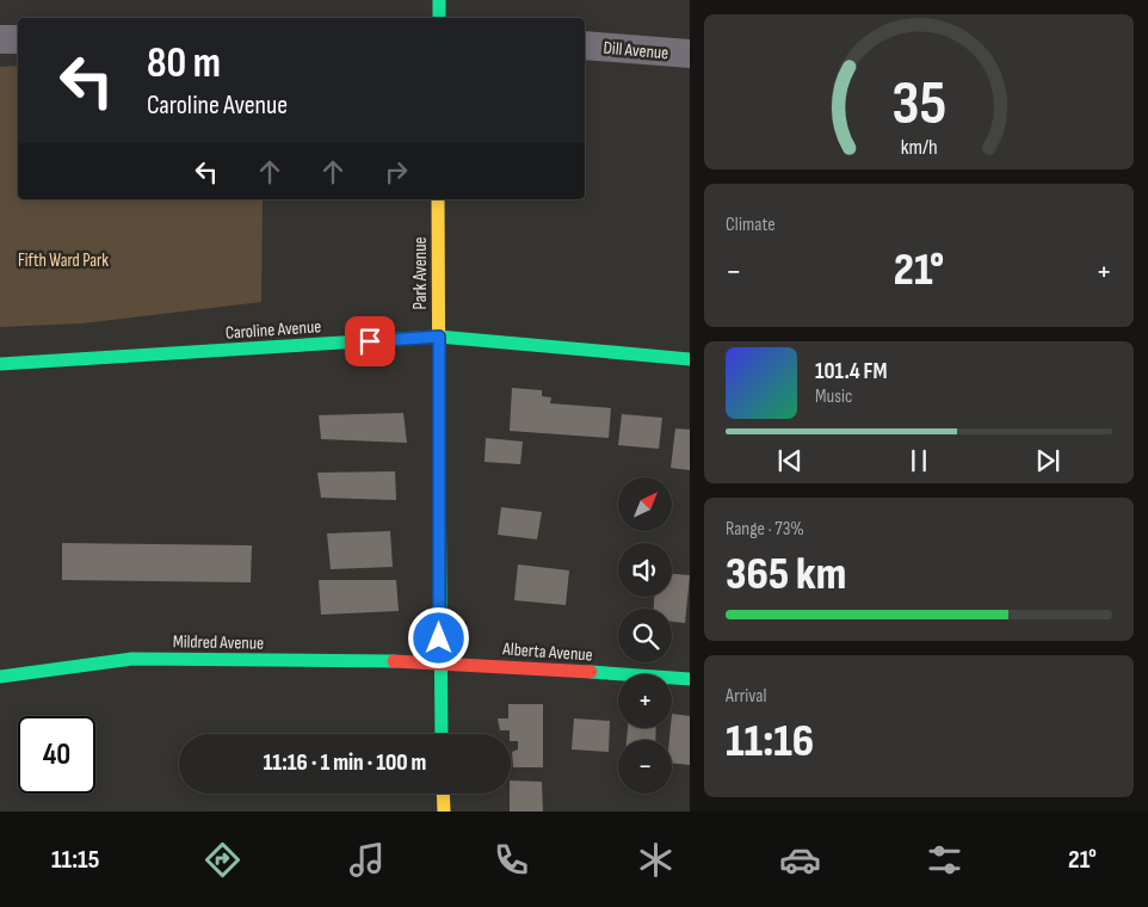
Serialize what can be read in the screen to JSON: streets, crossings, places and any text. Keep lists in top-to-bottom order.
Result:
{
  "streets": {
    "street": [
      "Dill Avenue",
      "Park Avenue",
      "Caroline Avenue",
      "Mildred Avenue",
      "Alberta Avenue"
    ]
  },
  "crossings": [
    ["Park Avenue", "Caroline Avenue"],
    ["Park Avenue", "Mildred Avenue"],
    ["Park Avenue", "Alberta Avenue"],
    ["Mildred Avenue", "Alberta Avenue"]
  ],
  "parks": ["Fifth Ward Park"],
  "north": "top right",
  "page": {
    "turn": ["80 m", "Caroline Avenue"],
    "tile": [
      "Climate",
      ["Range · 73%", "365 km"],
      ["Arrival", "11:16"]
    ],
    "heat": ["−", "21°", "+"],
    "song": ["101.4 FM", "Music"],
    "map_buttons": ["+", "−"],
    "limit": "40",
    "trip": "11:16 · 1 min · 100 m",
    "tabs": ["11:15", "21°"],
    "gauge": ["35", "km/h"]
  }
}
